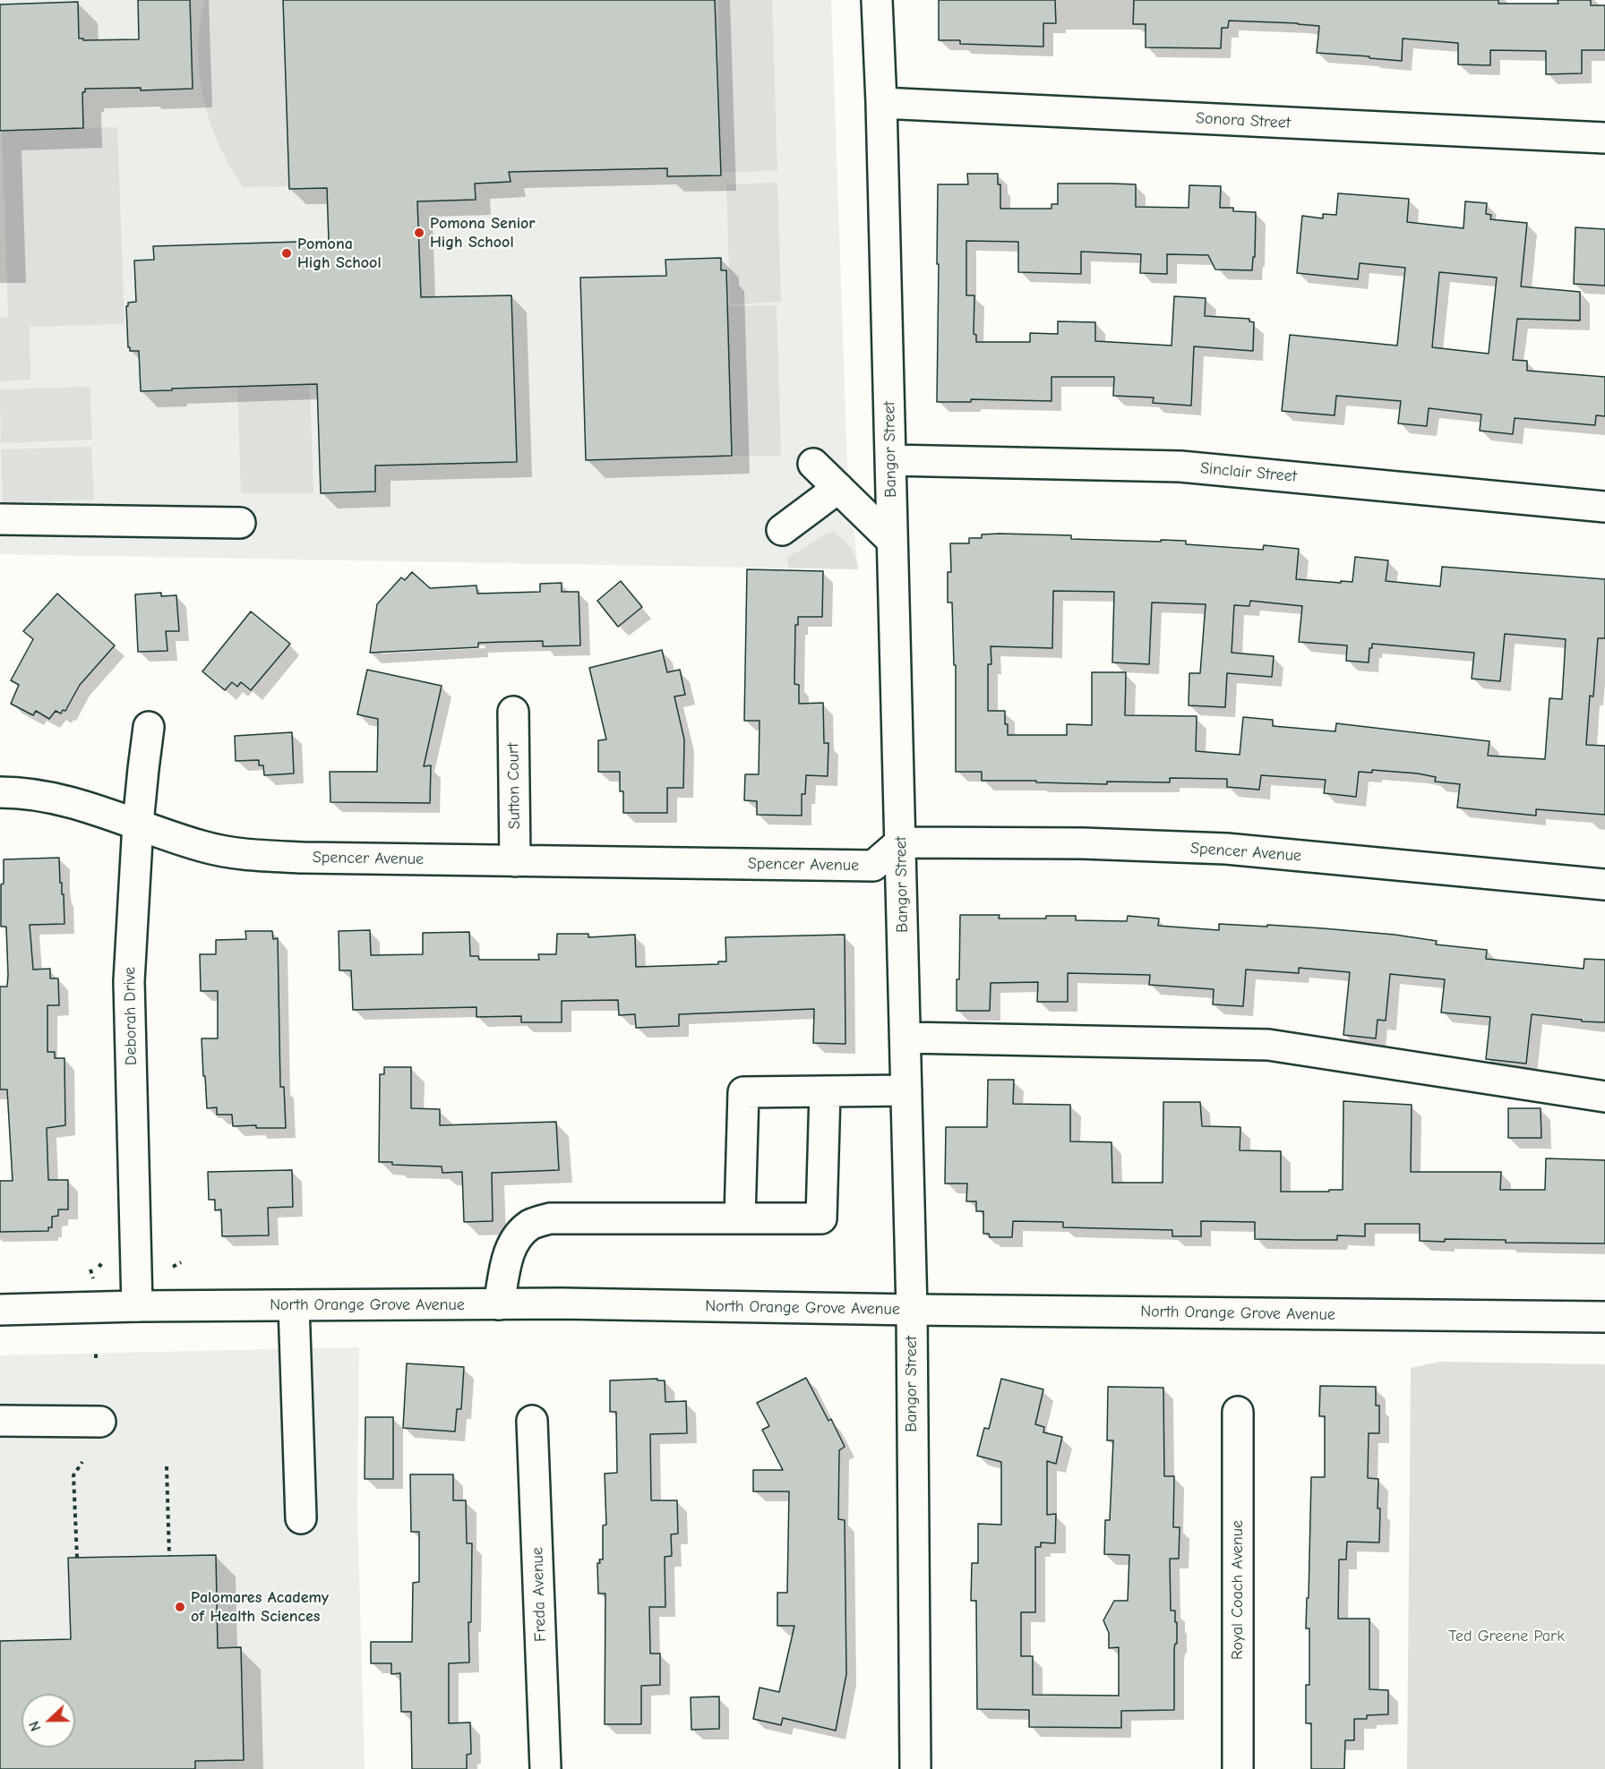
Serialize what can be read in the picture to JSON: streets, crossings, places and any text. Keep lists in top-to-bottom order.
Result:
{
  "streets": {
    "street": [
      "Sonora Street",
      "Bangor Street",
      "Sinclair Street",
      "Sutton Court",
      "Spencer Avenue",
      "Deborah Drive",
      "North Orange Grove Avenue",
      "Royal Coach Avenue",
      "Freda Avenue"
    ]
  },
  "crossings": [
    ["Sonora Street", "Bangor Street"],
    ["Bangor Street", "Sinclair Street"],
    ["Bangor Street", "Spencer Avenue"],
    ["Bangor Street", "North Orange Grove Avenue"],
    ["Sutton Court", "Spencer Avenue"],
    ["Spencer Avenue", "Deborah Drive"],
    ["Deborah Drive", "North Orange Grove Avenue"]
  ],
  "parks": ["Ted Greene Park"],
  "places": ["Pomona Senior High School", "Pomona High School", "Palomares Academy of Health Sciences"],
  "north": "left"
}
